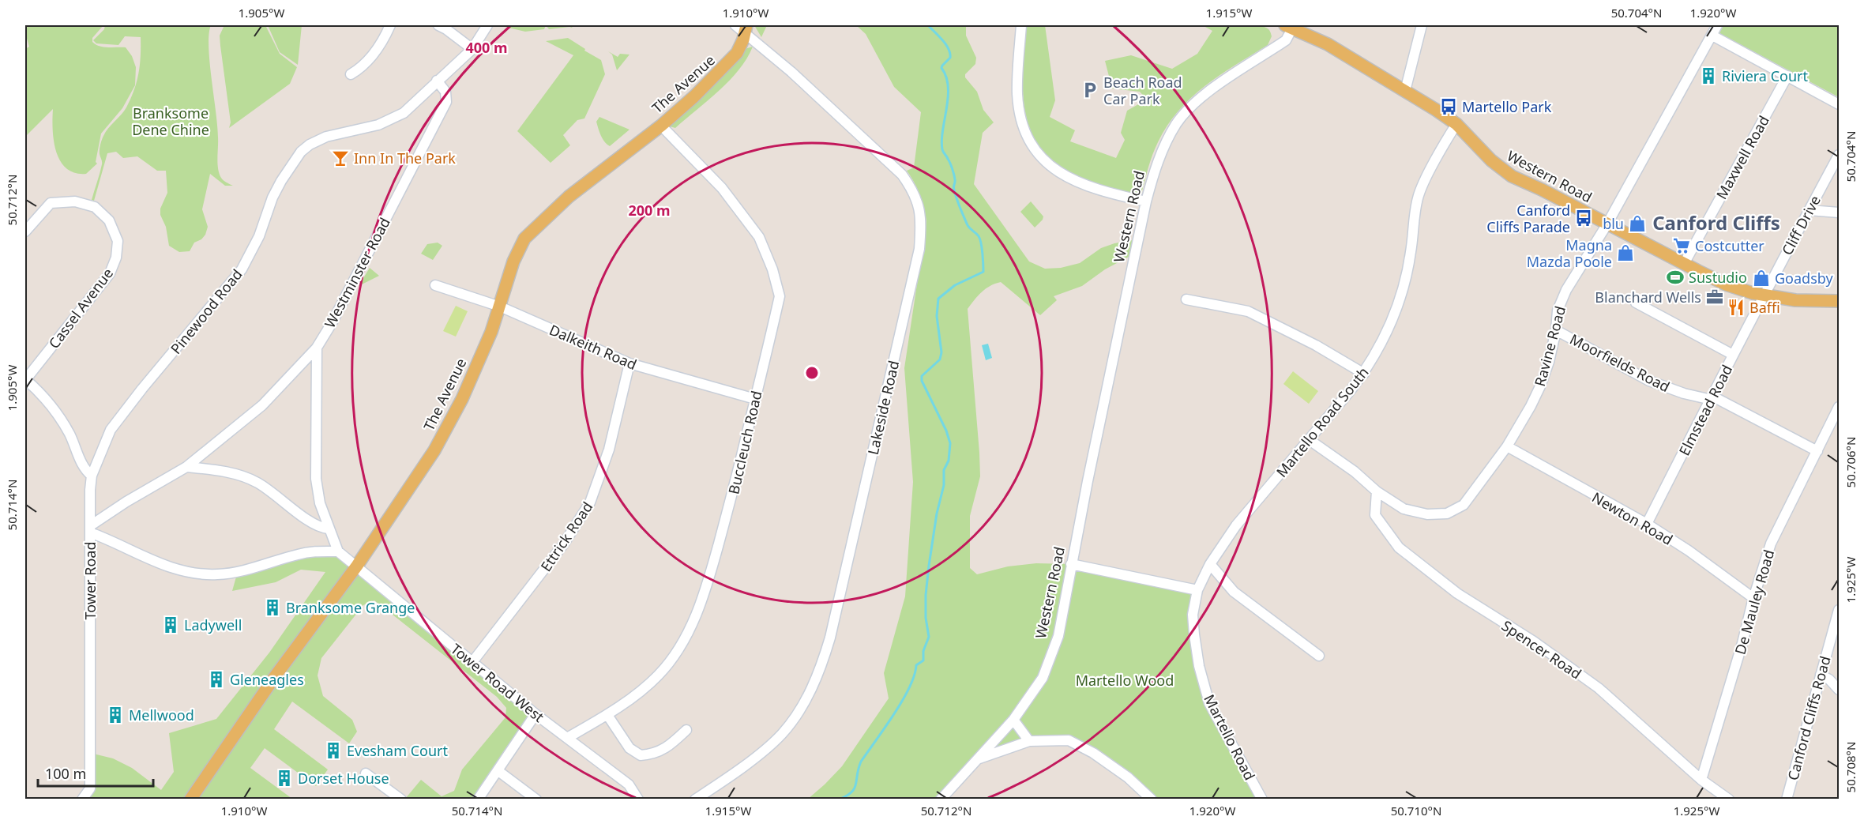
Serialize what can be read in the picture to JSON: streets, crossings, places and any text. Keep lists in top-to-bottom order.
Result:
{
  "streets": {
    "main road": ["The Avenue", "Western Road"],
    "street": [
      "Maxwell Road",
      "Cliff Drive",
      "Westminster Road",
      "Cassel Avenue",
      "Pinewood Road",
      "Ravine Road",
      "Dalkeith Road",
      "Moorfields Road",
      "Lakeside Road",
      "Elmstead Road",
      "Martello Road South",
      "Buccleuch Road",
      "Newton Road",
      "Ettrick Road",
      "Tower Road",
      "De Mauley Road",
      "Spencer Road",
      "Tower Road West",
      "Canford Cliffs Road",
      "Martello Road"
    ]
  },
  "crossings": [
    ["The Avenue", "Dalkeith Road"],
    ["The Avenue", "Lakeside Road"],
    ["The Avenue", "Buccleuch Road"],
    ["The Avenue", "Tower Road West"],
    ["Maxwell Road", "Western Road"],
    ["Western Road", "Cliff Drive"],
    ["Western Road", "Ravine Road"],
    ["Western Road", "Elmstead Road"],
    ["Western Road", "Martello Road South"],
    ["Cliff Drive", "Elmstead Road"],
    ["Westminster Road", "Pinewood Road"],
    ["Westminster Road", "Tower Road"],
    ["Pinewood Road", "Tower Road"],
    ["Ravine Road", "Moorfields Road"],
    ["Ravine Road", "Martello Road South"],
    ["Ravine Road", "Newton Road"],
    ["Ravine Road", "Spencer Road"],
    ["Dalkeith Road", "Buccleuch Road"],
    ["Dalkeith Road", "Ettrick Road"],
    ["Moorfields Road", "Elmstead Road"],
    ["Moorfields Road", "De Mauley Road"],
    ["Elmstead Road", "Newton Road"],
    ["Martello Road South", "Martello Road"],
    ["Buccleuch Road", "Tower Road West"],
    ["Newton Road", "De Mauley Road"],
    ["Ettrick Road", "Tower Road West"],
    ["Tower Road", "Tower Road West"],
    ["De Mauley Road", "Spencer Road"]
  ],
  "districts": ["Canford Cliffs"],
  "parks": ["Branksome Dene Chine", "Martello Wood"],
  "places": {
    "building": [
      "Riviera Court",
      "Branksome Grange",
      "Ladywell",
      "Gleneagles",
      "Mellwood",
      "Evesham Court",
      "Dorset House"
    ],
    "parking": ["Beach Road Car Park"],
    "bus stop": ["Martello Park", "Canford Cliffs Parade"],
    "bar": ["Inn In The Park"],
    "shop": ["blu", "Magna Mazda Poole", "Goadsby"],
    "supermarket": ["Costcutter"],
    "sports": ["Sustudio"],
    "office": ["Blanchard Wells"],
    "restaurant": ["Baffi"]
  },
  "scale_bar": "100 m",
  "coordinates": [
    "1.905°W",
    "1.910°W",
    "1.915°W",
    "50.704°N",
    "1.920°W",
    "50.712°N",
    "50.706°N",
    "50.714°N",
    "1.925°W",
    "50.708°N",
    "50.710°N"
  ],
  "rings": ["400 m", "200 m"]
}
